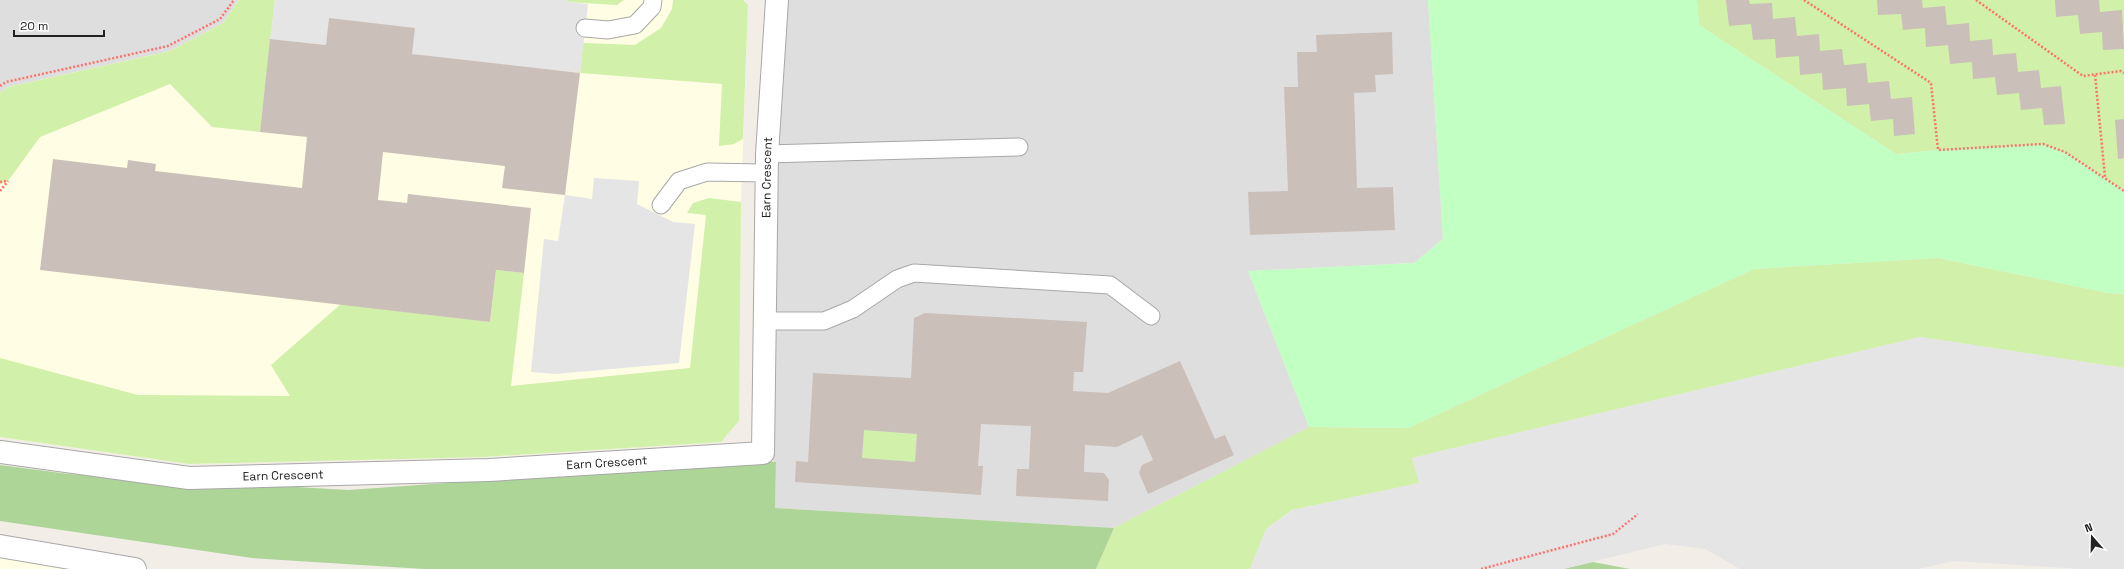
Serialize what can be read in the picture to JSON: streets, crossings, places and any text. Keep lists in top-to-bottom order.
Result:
{
  "streets": {
    "street": ["Earn Crescent"]
  },
  "scale_bar": "20 m",
  "north": "top"
}
